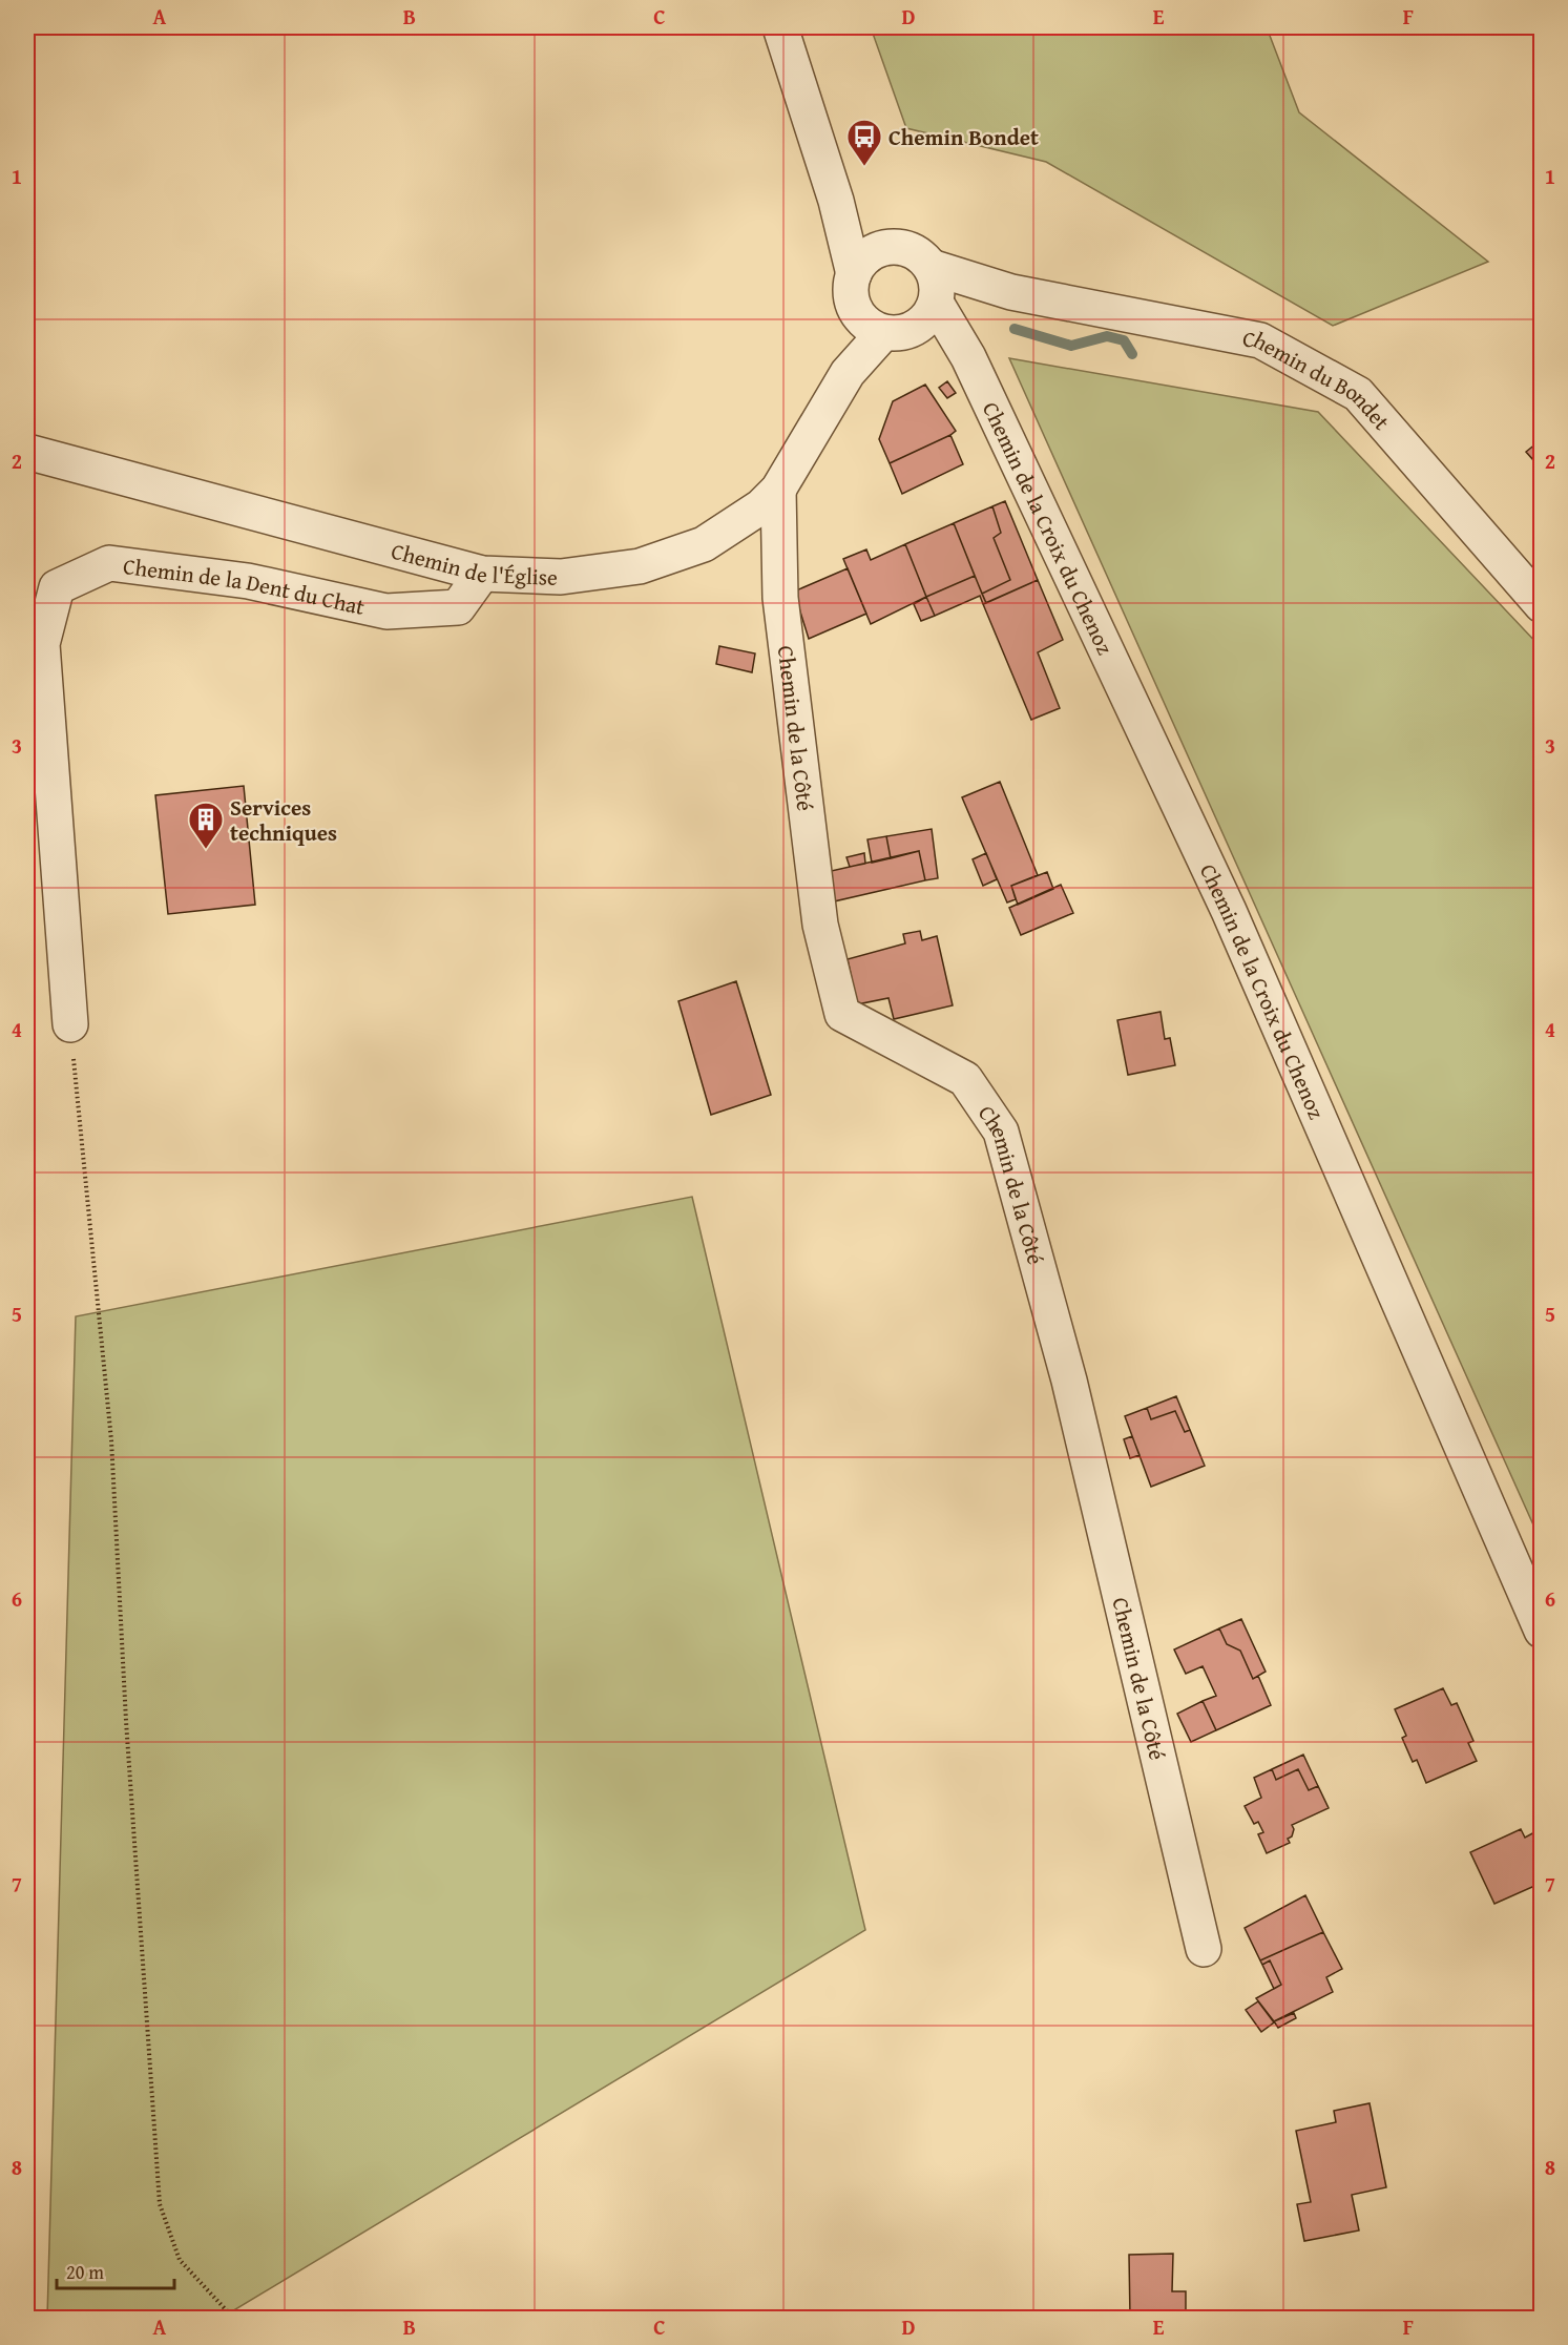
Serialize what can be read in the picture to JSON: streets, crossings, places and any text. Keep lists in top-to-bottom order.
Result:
{
  "streets": {
    "street": [
      "Chemin du Bondet",
      "Chemin de la Croix du Chenoz",
      "Chemin de l'Église",
      "Chemin de la Dent du Chat",
      "Chemin de la Côté"
    ]
  },
  "crossings": [
    ["Chemin du Bondet", "Chemin de la Croix du Chenoz"],
    ["Chemin du Bondet", "Chemin de l'Église"],
    ["Chemin de la Croix du Chenoz", "Chemin de l'Église"],
    ["Chemin de l'Église", "Chemin de la Dent du Chat"],
    ["Chemin de l'Église", "Chemin de la Côté"]
  ],
  "places": {
    "bus stop": ["Chemin Bondet"],
    "building": ["Services techniques"]
  },
  "scale_bar": "20 m",
  "grid": {
    "columns": [
      "A",
      "B",
      "C",
      "D",
      "E",
      "F"
    ],
    "rows": [
      "1",
      "2",
      "3",
      "4",
      "5",
      "6",
      "7",
      "8"
    ]
  }
}
